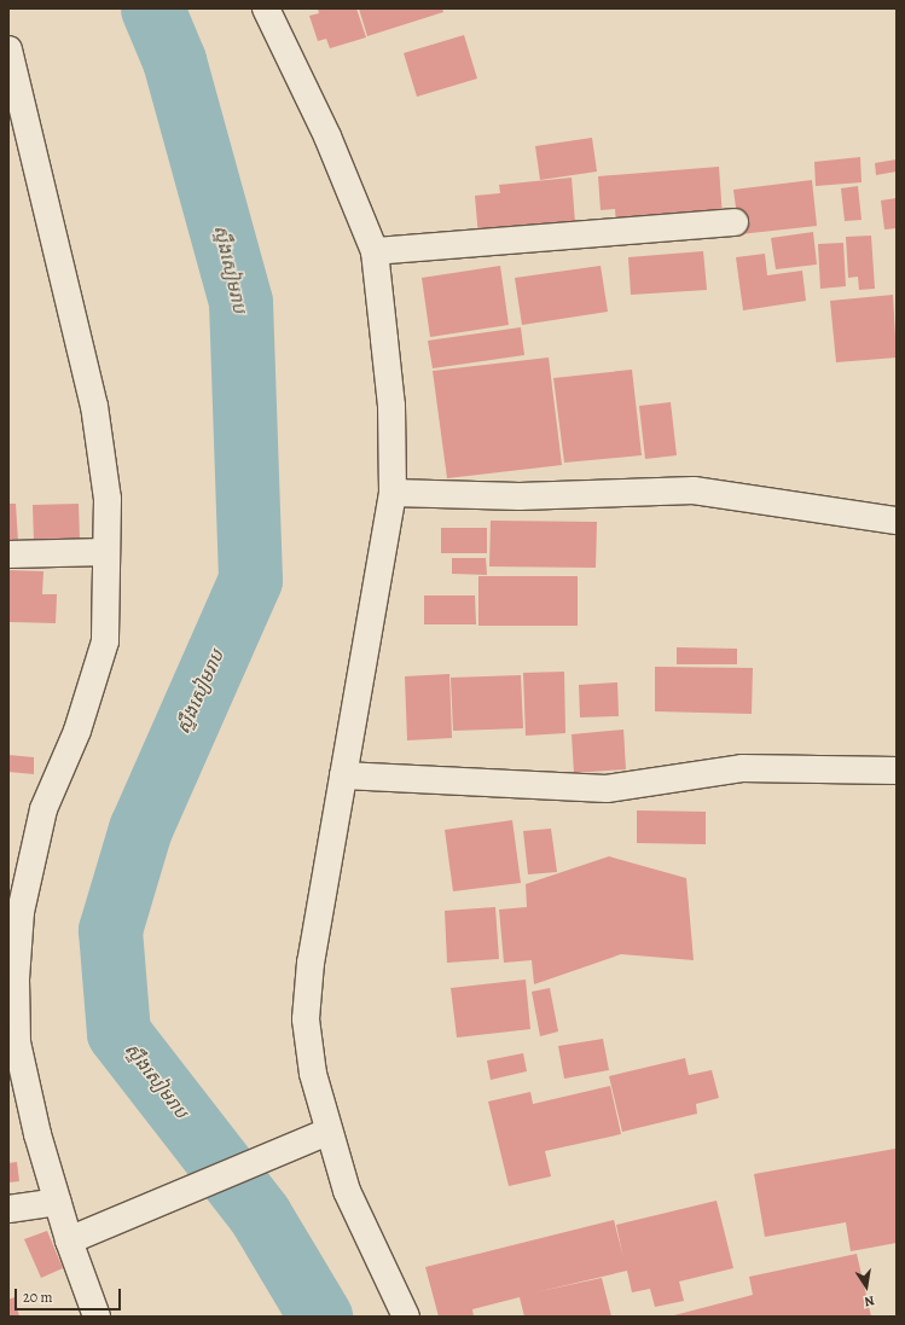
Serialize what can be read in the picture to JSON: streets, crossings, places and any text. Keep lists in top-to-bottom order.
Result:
{
  "water": ["ស្ទឹងសៀមរាប"],
  "scale_bar": "20 m",
  "north": "bottom"
}
